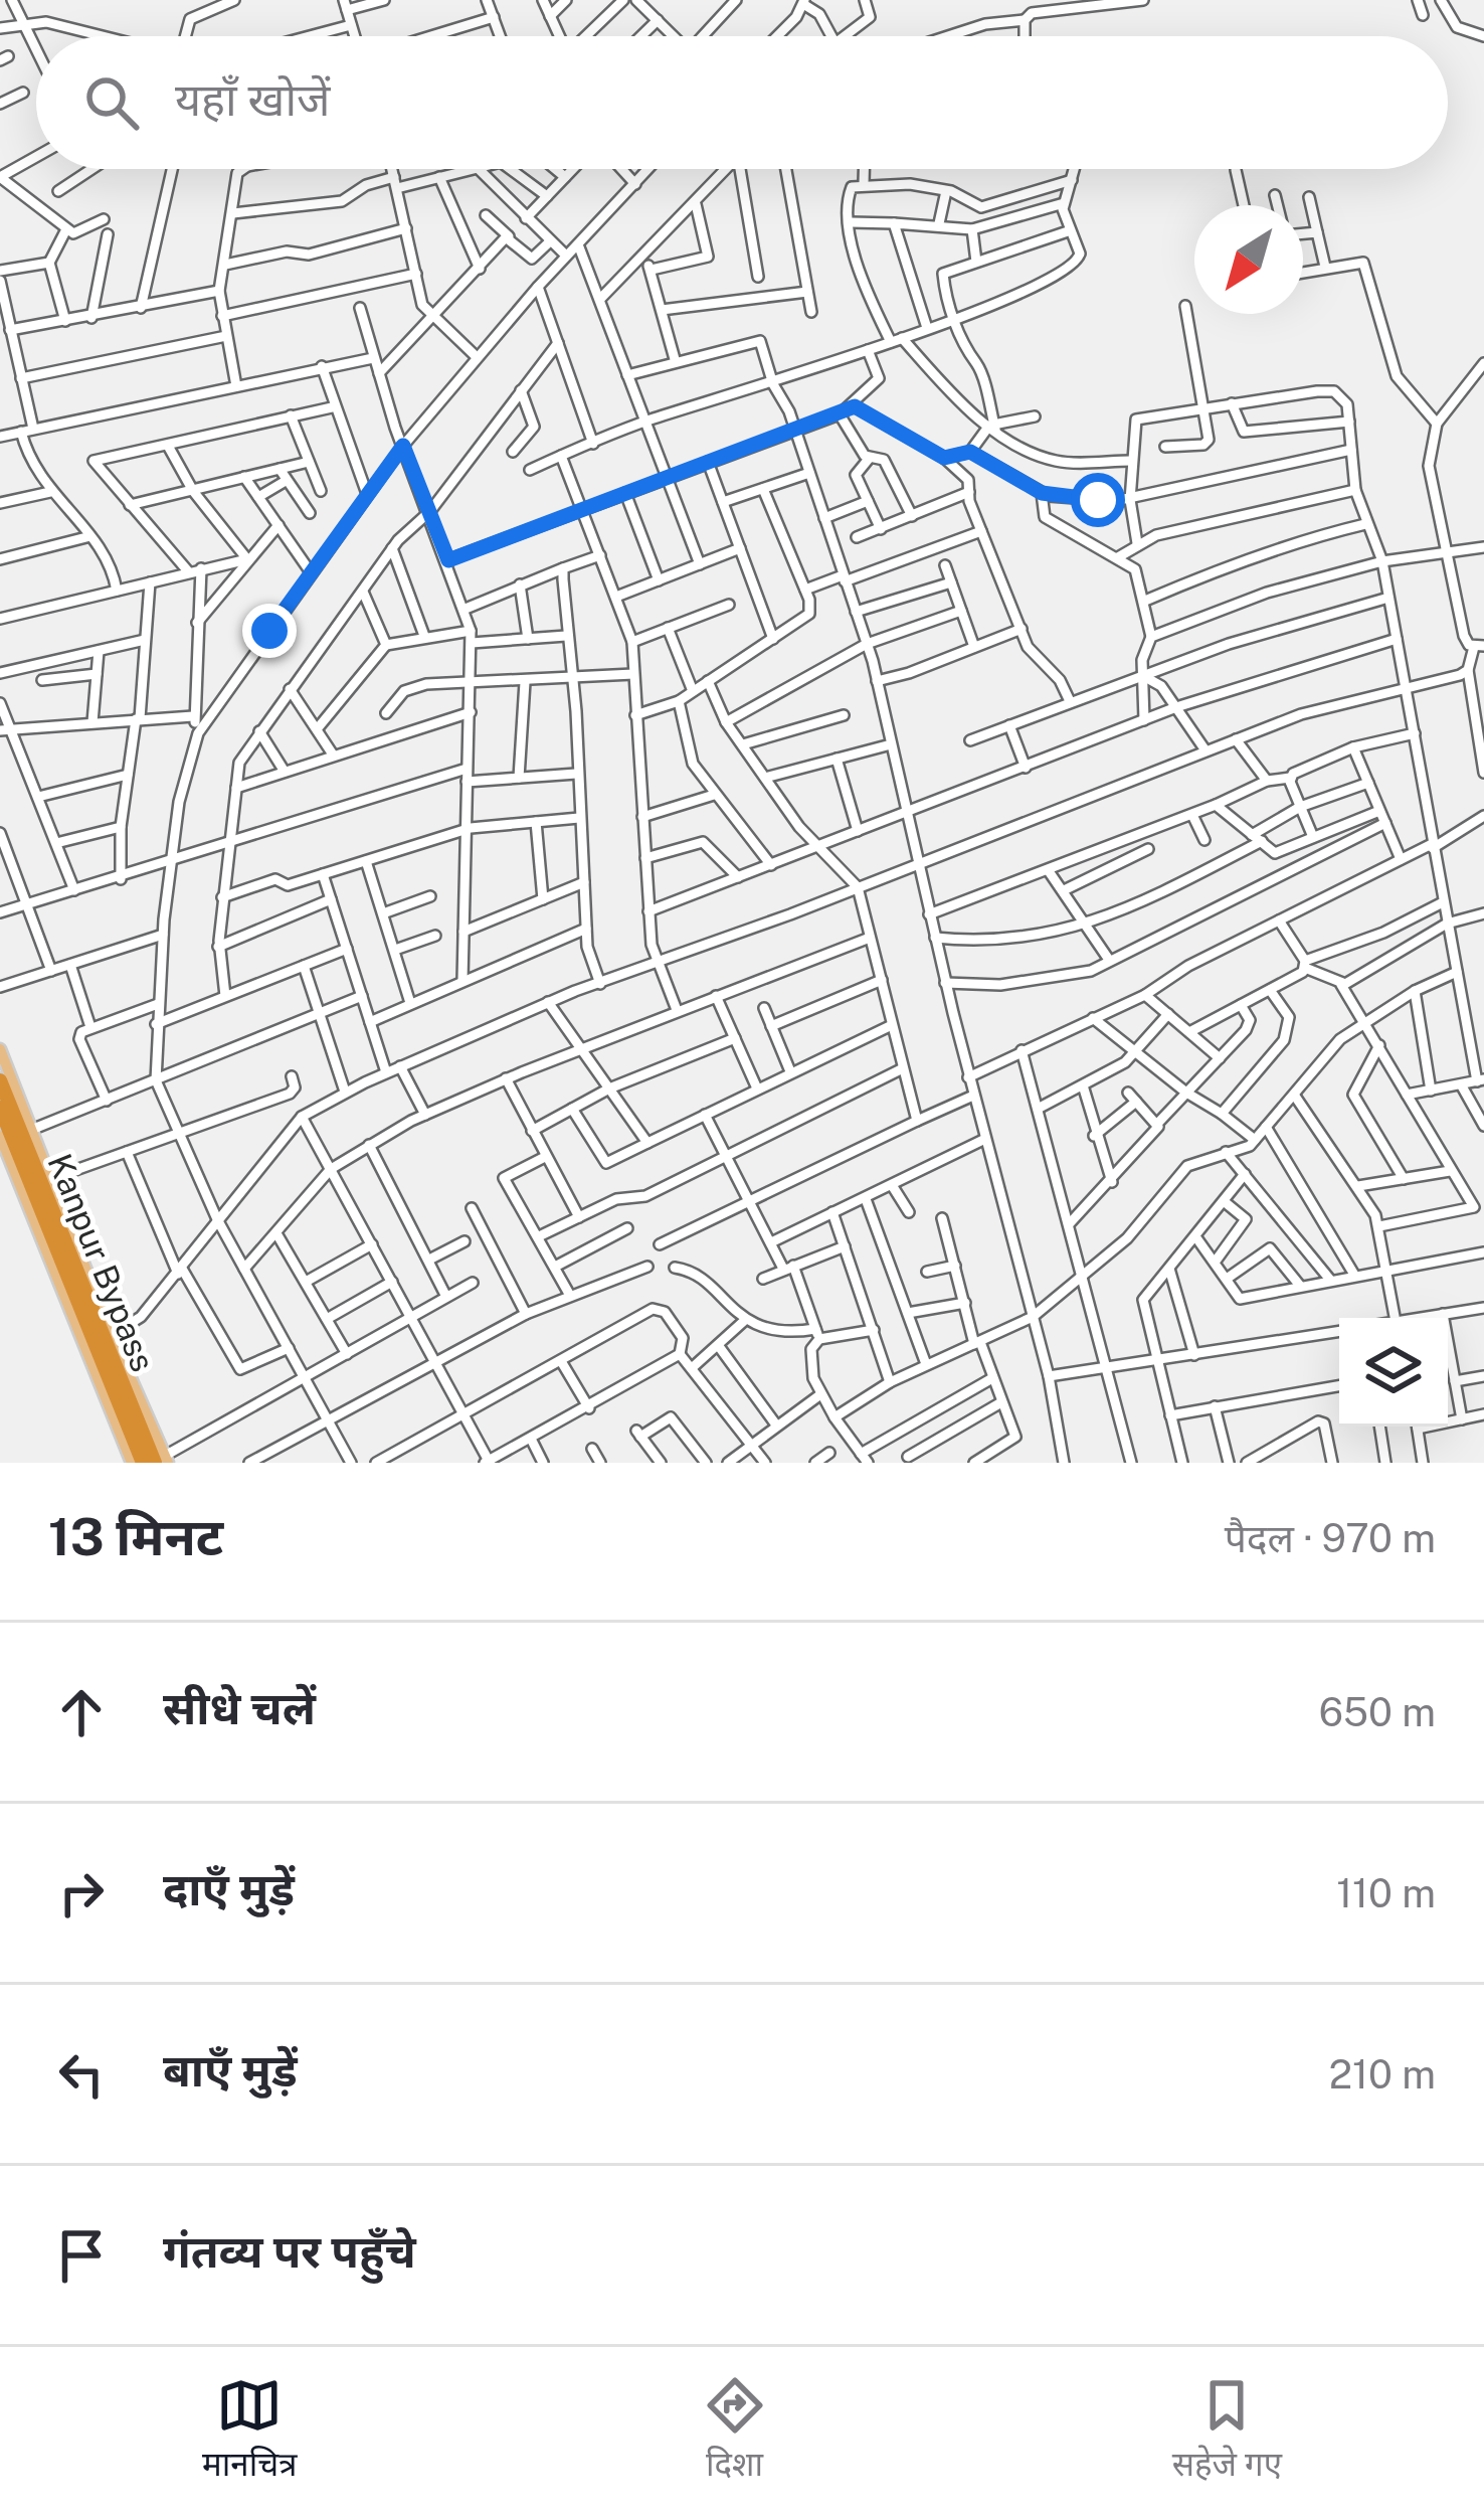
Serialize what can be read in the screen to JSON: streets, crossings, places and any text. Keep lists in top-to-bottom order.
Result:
{
  "streets": {
    "highway": ["Kanpur Bypass"]
  },
  "north": "bottom left",
  "page": {
    "search": "यहाँ खोजें",
    "heading": ["13 मिनट", "पैदल · 970 m"],
    "list": [
      ["सीधे चलें", "650 m"],
      ["दाएँ मुड़ें", "110 m"],
      ["बाएँ मुड़ें", "210 m"],
      "गंतव्य पर पहुँचे"
    ],
    "nav": ["मानचित्र", "दिशा", "सहेजे गए"]
  }
}
